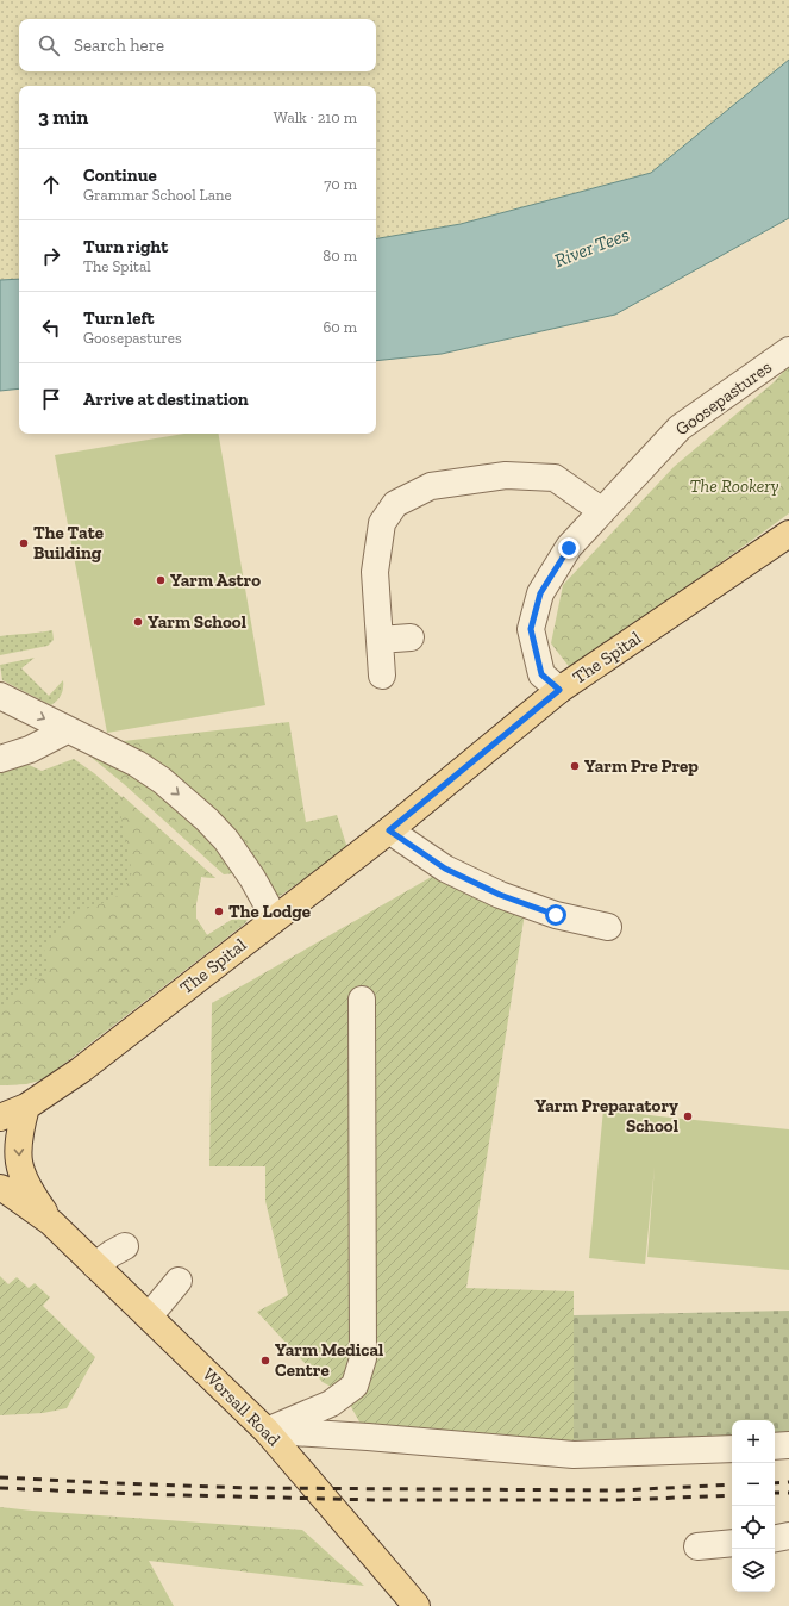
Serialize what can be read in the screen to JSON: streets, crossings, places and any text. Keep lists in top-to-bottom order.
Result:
{
  "streets": {
    "main road": ["The Spital", "Worsall Road"],
    "street": ["Goosepastures"]
  },
  "crossings": [
    ["Goosepastures", "The Spital"],
    ["The Spital", "Worsall Road"]
  ],
  "water": ["River Tees"],
  "parks": ["The Rookery"],
  "places": [
    "The Tate Building",
    "Yarm Astro",
    "Yarm School",
    "Yarm Pre Prep",
    "The Lodge",
    "Yarm Preparatory School",
    "Yarm Medical Centre"
  ],
  "page": {
    "search": "Search here",
    "heading": ["3 min", "Walk · 210 m"],
    "list": [
      ["Continue", "Grammar School Lane", "70 m"],
      ["Turn right", "The Spital", "80 m"],
      ["Turn left", "Goosepastures", "60 m"],
      "Arrive at destination"
    ],
    "map_buttons": ["+", "−"]
  }
}
